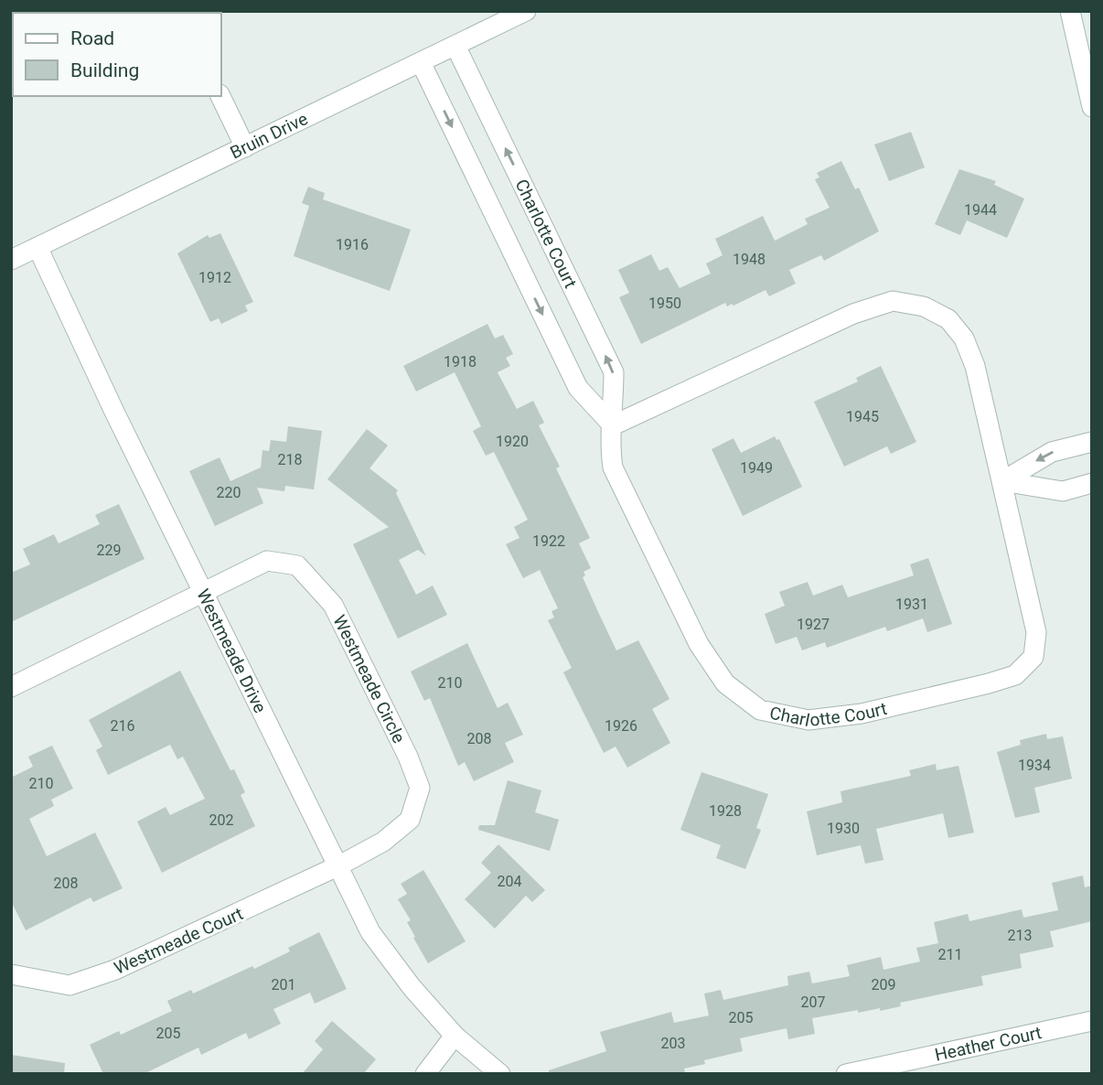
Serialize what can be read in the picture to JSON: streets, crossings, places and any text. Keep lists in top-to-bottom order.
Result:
{
  "streets": {
    "street": [
      "Bruin Drive",
      "Charlotte Court",
      "Westmeade Drive",
      "Westmeade Circle",
      "Westmeade Court",
      "Heather Court"
    ]
  },
  "crossings": [
    ["Bruin Drive", "Charlotte Court"],
    ["Bruin Drive", "Westmeade Drive"],
    ["Westmeade Drive", "Westmeade Circle"],
    ["Westmeade Drive", "Westmeade Court"],
    ["Westmeade Circle", "Westmeade Court"]
  ],
  "house_numbers": [
    "1944",
    "1916",
    "1948",
    "1912",
    "1950",
    "1918",
    "1945",
    "1920",
    "218",
    "1949",
    "220",
    "1922",
    "229",
    "1931",
    "1927",
    "210",
    "216",
    "1926",
    "208",
    "1934",
    "210",
    "1928",
    "202",
    "1930",
    "204",
    "208",
    "213",
    "211",
    "201",
    "209",
    "207",
    "205",
    "205",
    "203"
  ],
  "legend": ["Road", "Building"]
}
